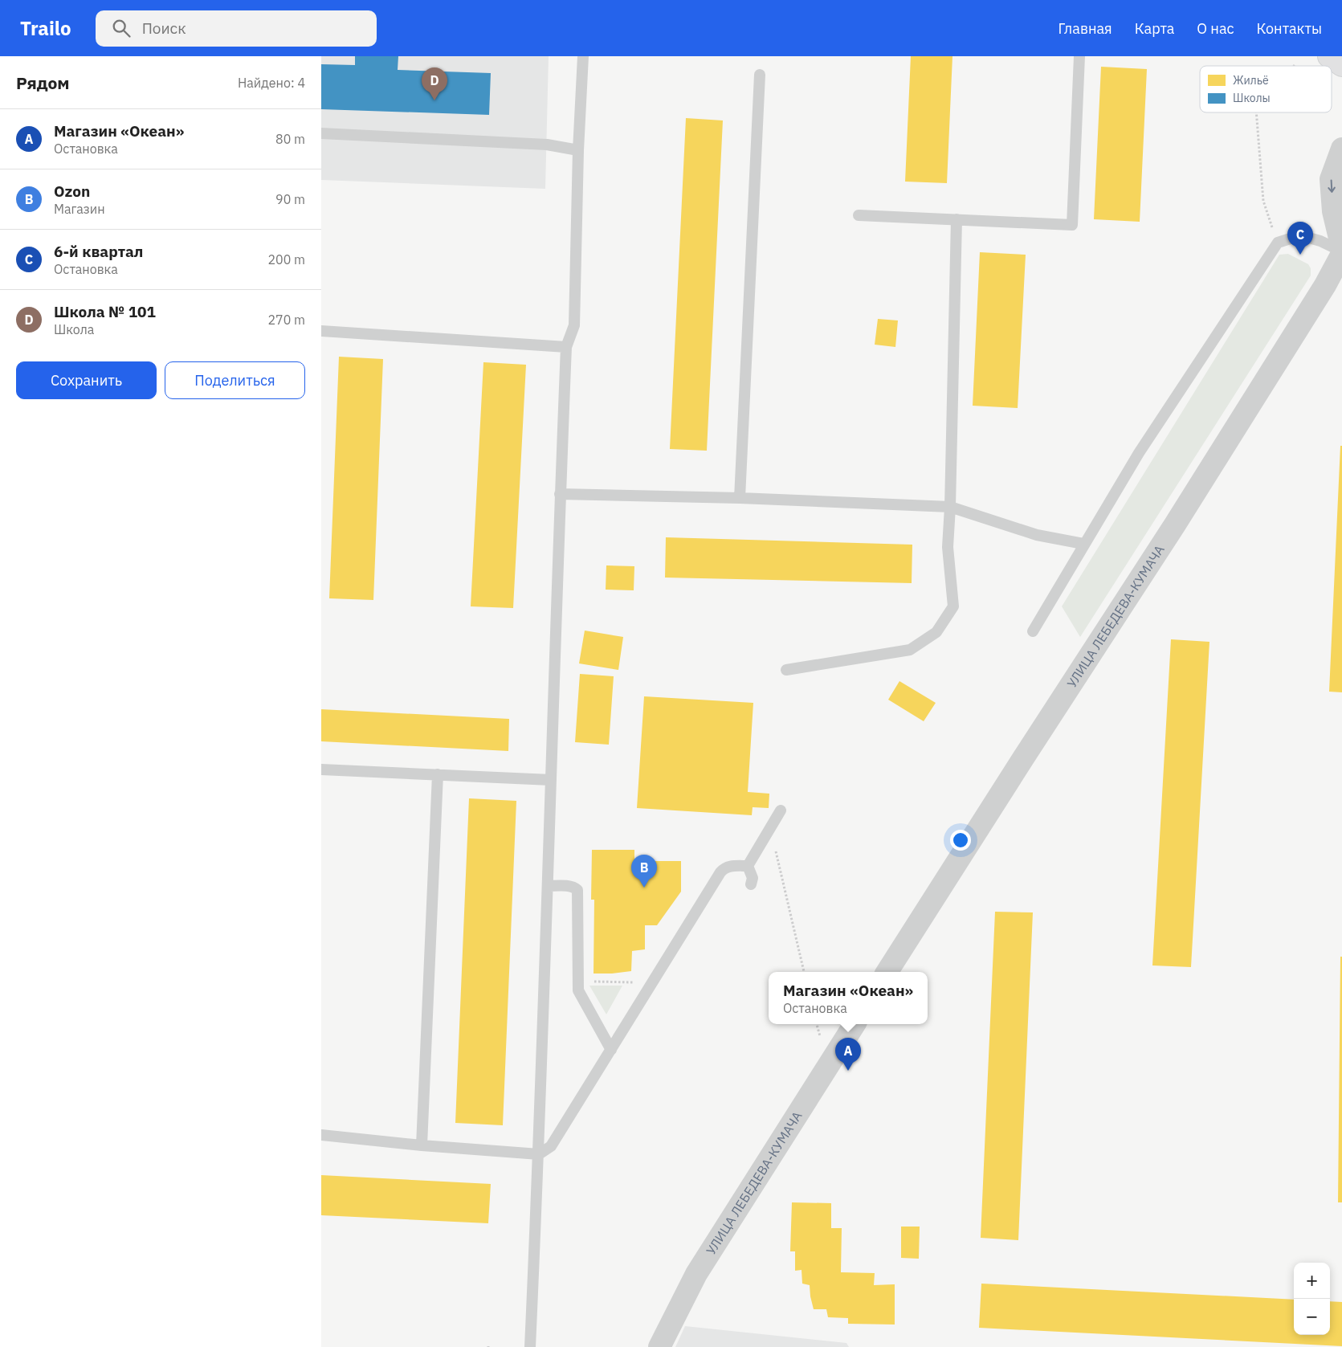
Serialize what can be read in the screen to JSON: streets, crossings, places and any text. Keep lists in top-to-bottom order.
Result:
{
  "streets": {
    "street": ["УЛИЦА ЛЕБЕДЕВА-КУМАЧА"]
  },
  "legend": ["Жильё", "Школы"],
  "page": {
    "header": "Trailo",
    "search": "Поиск",
    "nav": [
      "Главная",
      "Карта",
      "О нас",
      "Контакты"
    ],
    "heading": ["Рядом", "Найдено: 4"],
    "pins": [
      "D",
      "C",
      "B",
      "A"
    ],
    "list": [
      {
        "mark": "A",
        "name": "Магазин «Океан»",
        "note": "Остановка",
        "value": "80 m"
      },
      {
        "mark": "B",
        "name": "Ozon",
        "note": "Магазин",
        "value": "90 m"
      },
      {
        "mark": "C",
        "name": "6-й квартал",
        "note": "Остановка",
        "value": "200 m"
      },
      {
        "mark": "D",
        "name": "Школа № 101",
        "note": "Школа",
        "value": "270 m"
      }
    ],
    "buttons": ["Сохранить", "Поделиться"],
    "popup": ["Магазин «Океан»", "Остановка"],
    "map_buttons": ["+", "−"]
  }
}
